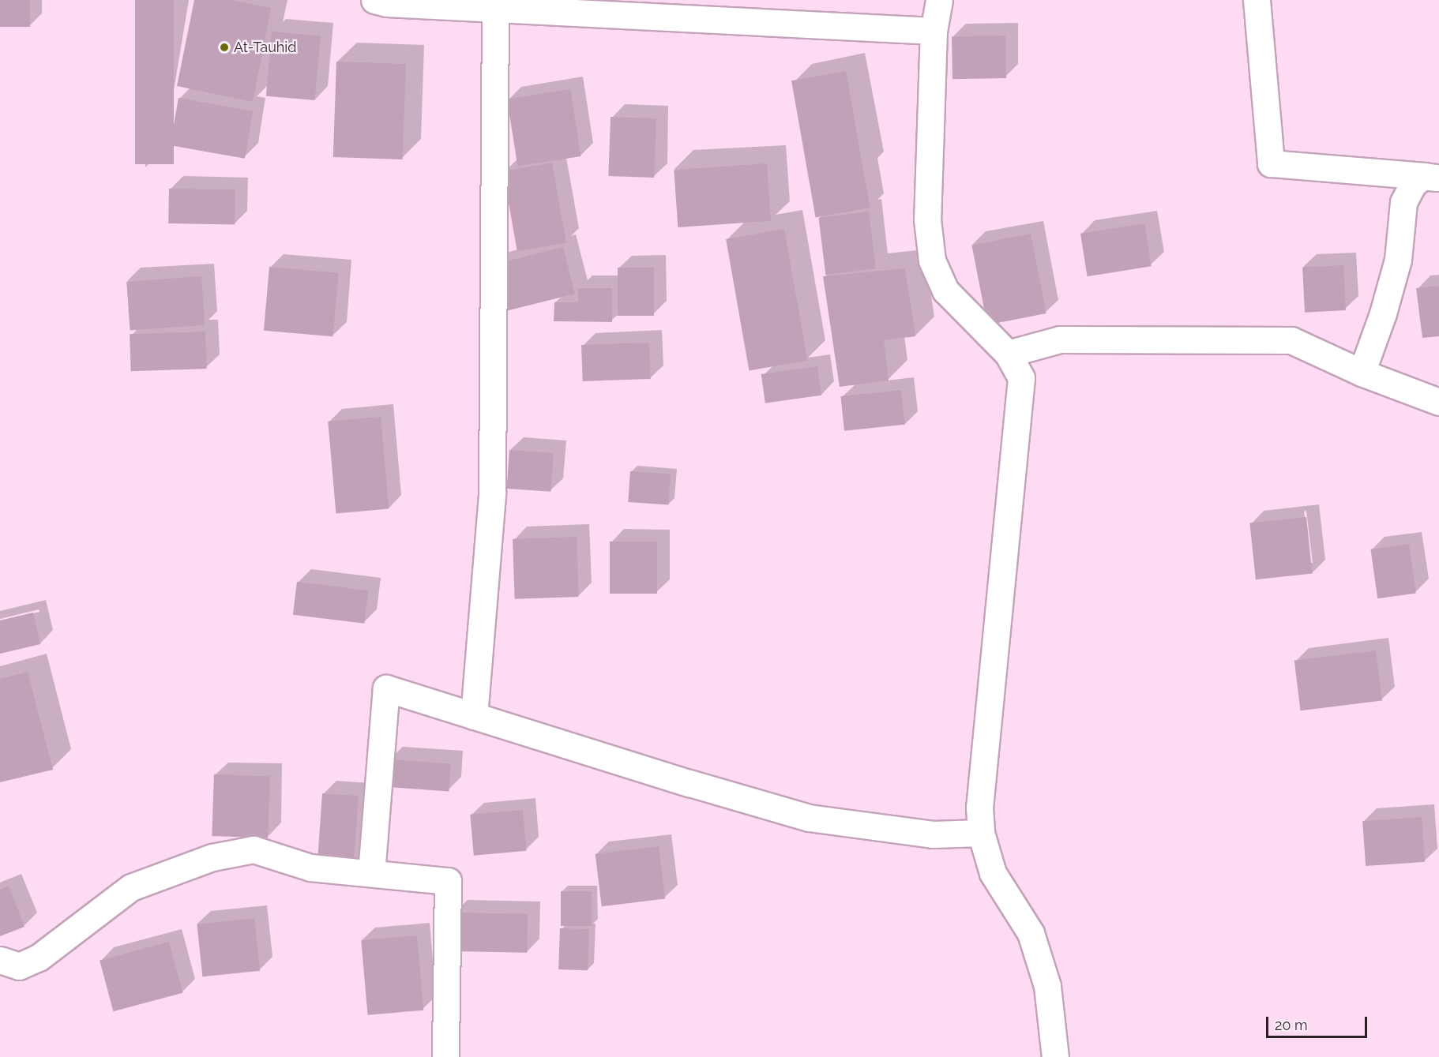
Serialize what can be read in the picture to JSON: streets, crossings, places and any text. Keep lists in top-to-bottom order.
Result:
{
  "places": ["At-Tauhid"],
  "scale_bar": "20 m"
}
